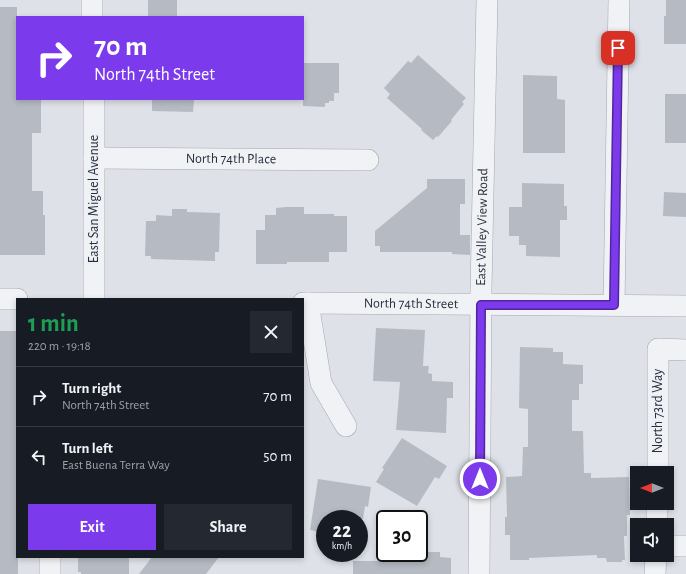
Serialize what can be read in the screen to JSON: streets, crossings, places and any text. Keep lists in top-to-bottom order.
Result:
{
  "streets": {
    "street": [
      "North 74th Place",
      "East San Miguel Avenue",
      "East Valley View Road",
      "North 74th Street",
      "North 73rd Way"
    ]
  },
  "crossings": [
    ["North 74th Place", "East San Miguel Avenue"],
    ["East Valley View Road", "North 74th Street"]
  ],
  "north": "left",
  "page": {
    "turn": ["70 m", "North 74th Street"],
    "heading": ["1 min", "220 m · 19:18"],
    "list": [
      {
        "name": "Turn right",
        "note": "North 74th Street",
        "value": "70 m"
      },
      {
        "name": "Turn left",
        "note": "East Buena Terra Way",
        "value": "50 m"
      }
    ],
    "buttons": ["Exit", "Share"],
    "speed": "22 km/h",
    "limit": "30"
  }
}
